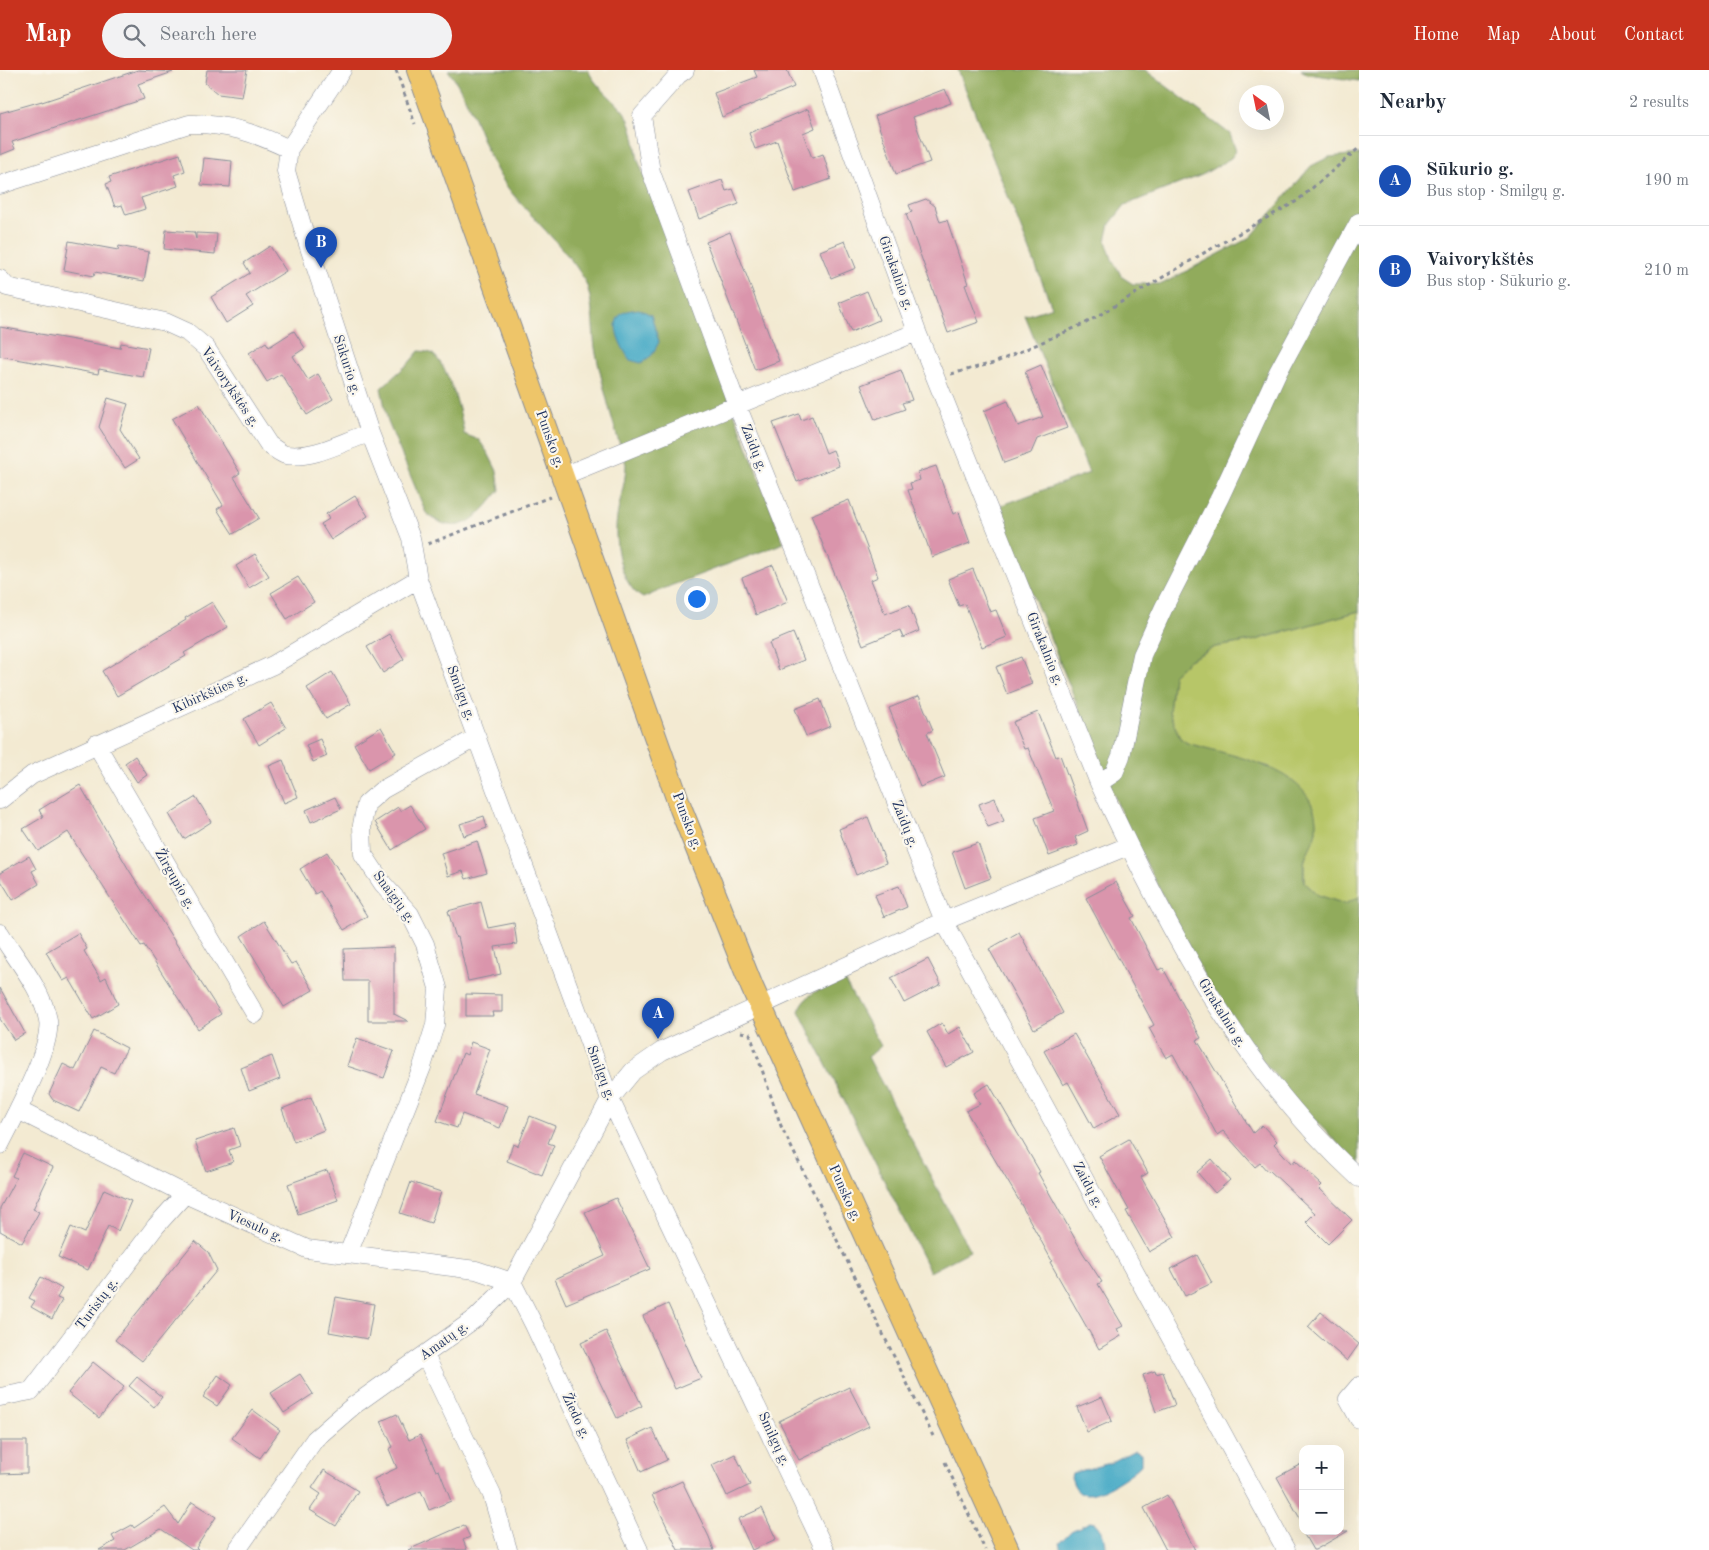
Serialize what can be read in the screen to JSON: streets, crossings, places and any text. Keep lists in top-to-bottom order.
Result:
{
  "streets": {
    "main road": ["Punsko g."],
    "street": [
      "Girakalnio g.",
      "Sūkurio g.",
      "Vaivorykštės g.",
      "Zaidų g.",
      "Kibirkšties g.",
      "Smilgų g.",
      "Žirgupio g.",
      "Snaigių g.",
      "Viesulo g.",
      "Turistų g.",
      "Amatų g.",
      "Žiedo g."
    ]
  },
  "crossings": [
    ["Girakalnio g.", "Amatų g."],
    ["Sūkurio g.", "Vaivorykštės g."],
    ["Sūkurio g.", "Kibirkšties g."],
    ["Sūkurio g.", "Smilgų g."],
    ["Punsko g.", "Amatų g."],
    ["Zaidų g.", "Amatų g."],
    ["Kibirkšties g.", "Smilgų g."],
    ["Kibirkšties g.", "Žirgupio g."],
    ["Smilgų g.", "Snaigių g."],
    ["Smilgų g.", "Amatų g."],
    ["Snaigių g.", "Viesulo g."],
    ["Viesulo g.", "Turistų g."],
    ["Viesulo g.", "Amatų g."],
    ["Viesulo g.", "Žiedo g."],
    ["Amatų g.", "Žiedo g."]
  ],
  "north": "top left",
  "page": {
    "header": "Map",
    "search": "Search here",
    "nav": [
      "Home",
      "Map",
      "About",
      "Contact"
    ],
    "heading": ["Nearby", "2 results"],
    "list": [
      {
        "mark": "A",
        "name": "Sūkurio g.",
        "note": "Bus stop · Smilgų g.",
        "value": "190 m"
      },
      {
        "mark": "B",
        "name": "Vaivorykštės",
        "note": "Bus stop · Sūkurio g.",
        "value": "210 m"
      }
    ],
    "pins": ["B", "A"],
    "map_buttons": ["+", "−"]
  }
}
